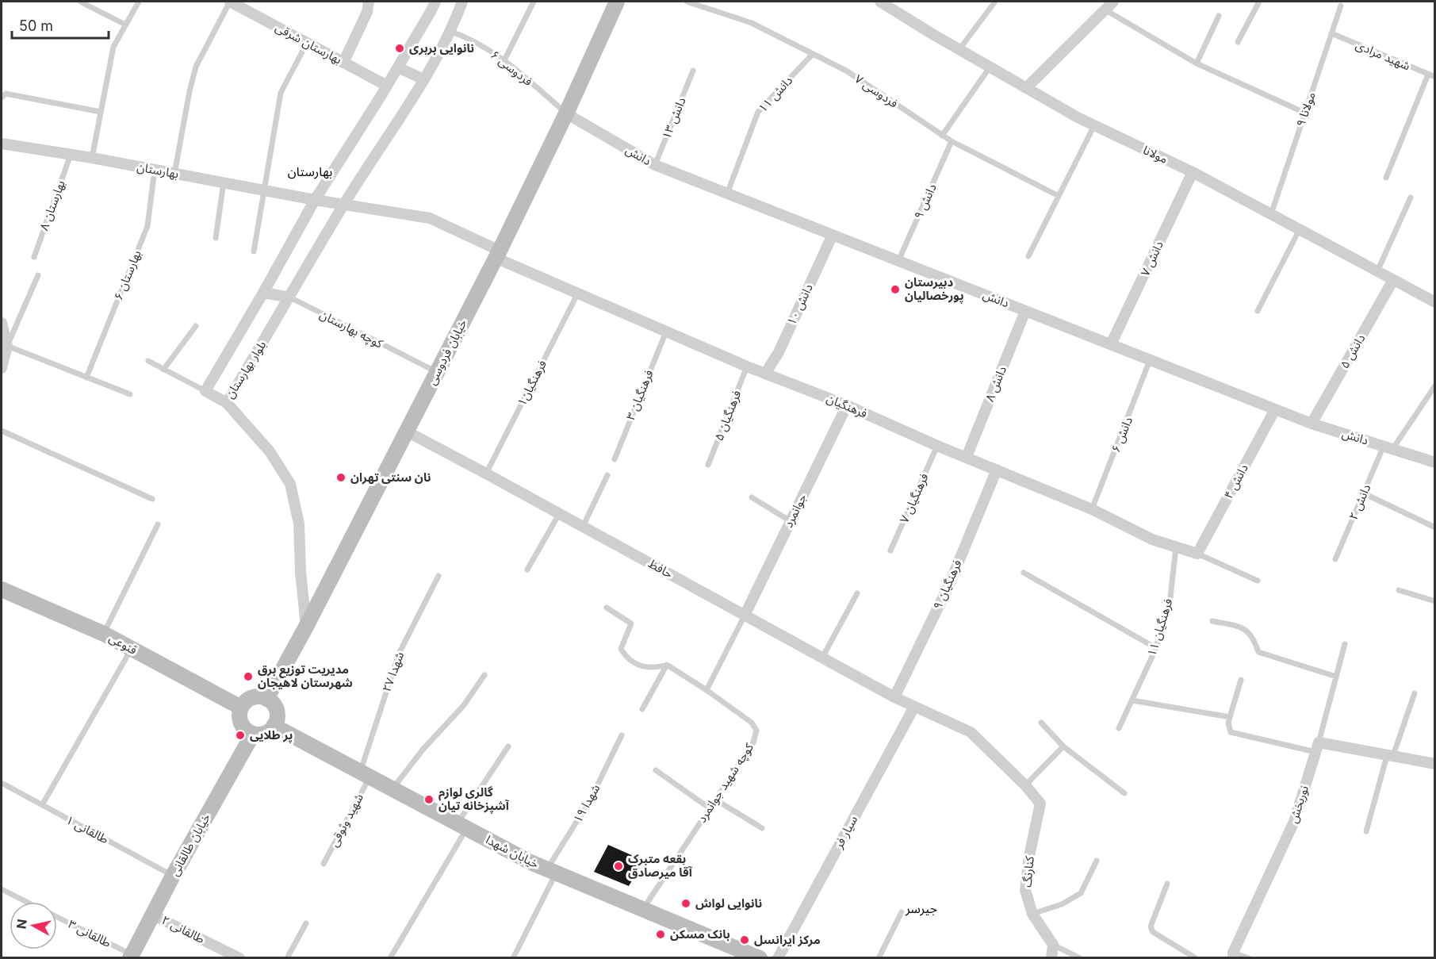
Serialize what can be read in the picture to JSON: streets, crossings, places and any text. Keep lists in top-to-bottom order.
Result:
{
  "streets": {
    "main road": [
      "خیابان فردوسی",
      "قنوعی",
      "خیابان طالقانی",
      "خیابان شهدا"
    ],
    "street": [
      "بهارستان شرقی",
      "مولانا",
      "دانش",
      "بهارستان",
      "دانش ۷",
      "دانش ۱۰",
      "کوچه بهارستان",
      "دانش ۵",
      "بلوار بهارستان",
      "دانش ۸",
      "فرهنگیان",
      "دانش ۴",
      "جوانمرد",
      "حافظ",
      "فرهنگیان ۹",
      "نوربخش",
      "سیار فر",
      "کنارنگ",
      "طالقانی ۲"
    ],
    "lane": [
      "شهید مرادی",
      "فردوسی ۶",
      "فردوسی ۷",
      "دانش ۱۱",
      "مولانا ۹",
      "دانش ۱۳",
      "دانش ۹",
      "بهارستان ۸",
      "بهارستان ۶",
      "فرهنگیان۱",
      "فرهنگیان ۳",
      "فرهنگیان ۵",
      "دانش ۶",
      "فرهنگیان ۷",
      "دانش ۲",
      "فرهنگیان ۱۱",
      "۲۷ شهدا",
      "کوچه شهید جوانمرد",
      "شهدا ۱۹",
      "شهید وثوقی",
      "طالقانی ۱",
      "طالقانی ۳"
    ]
  },
  "crossings": [
    ["بهارستان شرقی", "بلوار بهارستان"],
    ["شهید مرادی", "مولانا ۹"],
    ["فردوسی ۶", "دانش"],
    ["فردوسی ۶", "خیابان فردوسی"],
    ["فردوسی ۶", "بلوار بهارستان"],
    ["فردوسی ۷", "دانش ۱۱"],
    ["فردوسی ۷", "دانش ۹"],
    ["دانش ۱۱", "دانش"],
    ["مولانا ۹", "مولانا"],
    ["دانش ۱۳", "دانش"],
    ["مولانا", "دانش ۷"],
    ["مولانا", "دانش ۵"],
    ["دانش", "دانش ۹"],
    ["دانش", "دانش ۷"],
    ["دانش", "دانش ۱۰"],
    ["دانش", "دانش ۵"],
    ["دانش", "خیابان فردوسی"],
    ["دانش", "دانش ۸"],
    ["دانش", "دانش ۶"],
    ["دانش", "دانش ۴"],
    ["دانش", "دانش ۲"],
    ["بهارستان", "بهارستان ۸"],
    ["بهارستان", "بهارستان ۶"],
    ["بهارستان", "بلوار بهارستان"],
    ["بهارستان", "فرهنگیان"],
    ["دانش ۱۰", "فرهنگیان"],
    ["کوچه بهارستان", "خیابان فردوسی"],
    ["کوچه بهارستان", "بلوار بهارستان"],
    ["خیابان فردوسی", "فرهنگیان"],
    ["خیابان فردوسی", "حافظ"],
    ["خیابان فردوسی", "قنوعی"],
    ["خیابان فردوسی", "خیابان طالقانی"],
    ["خیابان فردوسی", "خیابان شهدا"],
    ["بلوار بهارستان", "فرهنگیان"],
    ["فرهنگیان۱", "فرهنگیان"],
    ["فرهنگیان۱", "حافظ"],
    ["دانش ۸", "فرهنگیان"],
    ["فرهنگیان ۳", "فرهنگیان"],
    ["فرهنگیان", "فرهنگیان ۵"],
    ["فرهنگیان", "دانش ۶"],
    ["فرهنگیان", "دانش ۴"],
    ["فرهنگیان", "فرهنگیان ۷"],
    ["فرهنگیان", "جوانمرد"],
    ["فرهنگیان", "فرهنگیان ۹"],
    ["فرهنگیان", "فرهنگیان ۱۱"],
    ["جوانمرد", "حافظ"],
    ["حافظ", "فرهنگیان ۹"],
    ["حافظ", "سیار فر"],
    ["حافظ", "کنارنگ"],
    ["قنوعی", "خیابان طالقانی"],
    ["قنوعی", "خیابان شهدا"],
    ["۲۷ شهدا", "شهید وثوقی"],
    ["۲۷ شهدا", "خیابان شهدا"],
    ["کوچه شهید جوانمرد", "خیابان شهدا"],
    ["شهدا ۱۹", "خیابان شهدا"],
    ["شهید وثوقی", "خیابان شهدا"],
    ["طالقانی ۱", "خیابان طالقانی"],
    ["سیار فر", "کنارنگ"],
    ["خیابان طالقانی", "خیابان شهدا"],
    ["خیابان طالقانی", "طالقانی ۲"],
    ["خیابان طالقانی", "طالقانی ۳"]
  ],
  "districts": ["بهارستان", "جیرسر"],
  "places": [
    "نانوایی بربری",
    "دبیرستان پورخصالیان",
    "نان سنتی تهران",
    "مدیریت توزیع برق شهرستان لاهیجان",
    "پر طلایی",
    "گالری لوازم آشپزخانه تیان",
    "بقعه متبرک آقا میرصادق",
    "نانوایی لواش",
    "بانک مسکن",
    "مرکز ایرانسل"
  ],
  "scale_bar": "50 m",
  "north": "left"
}
